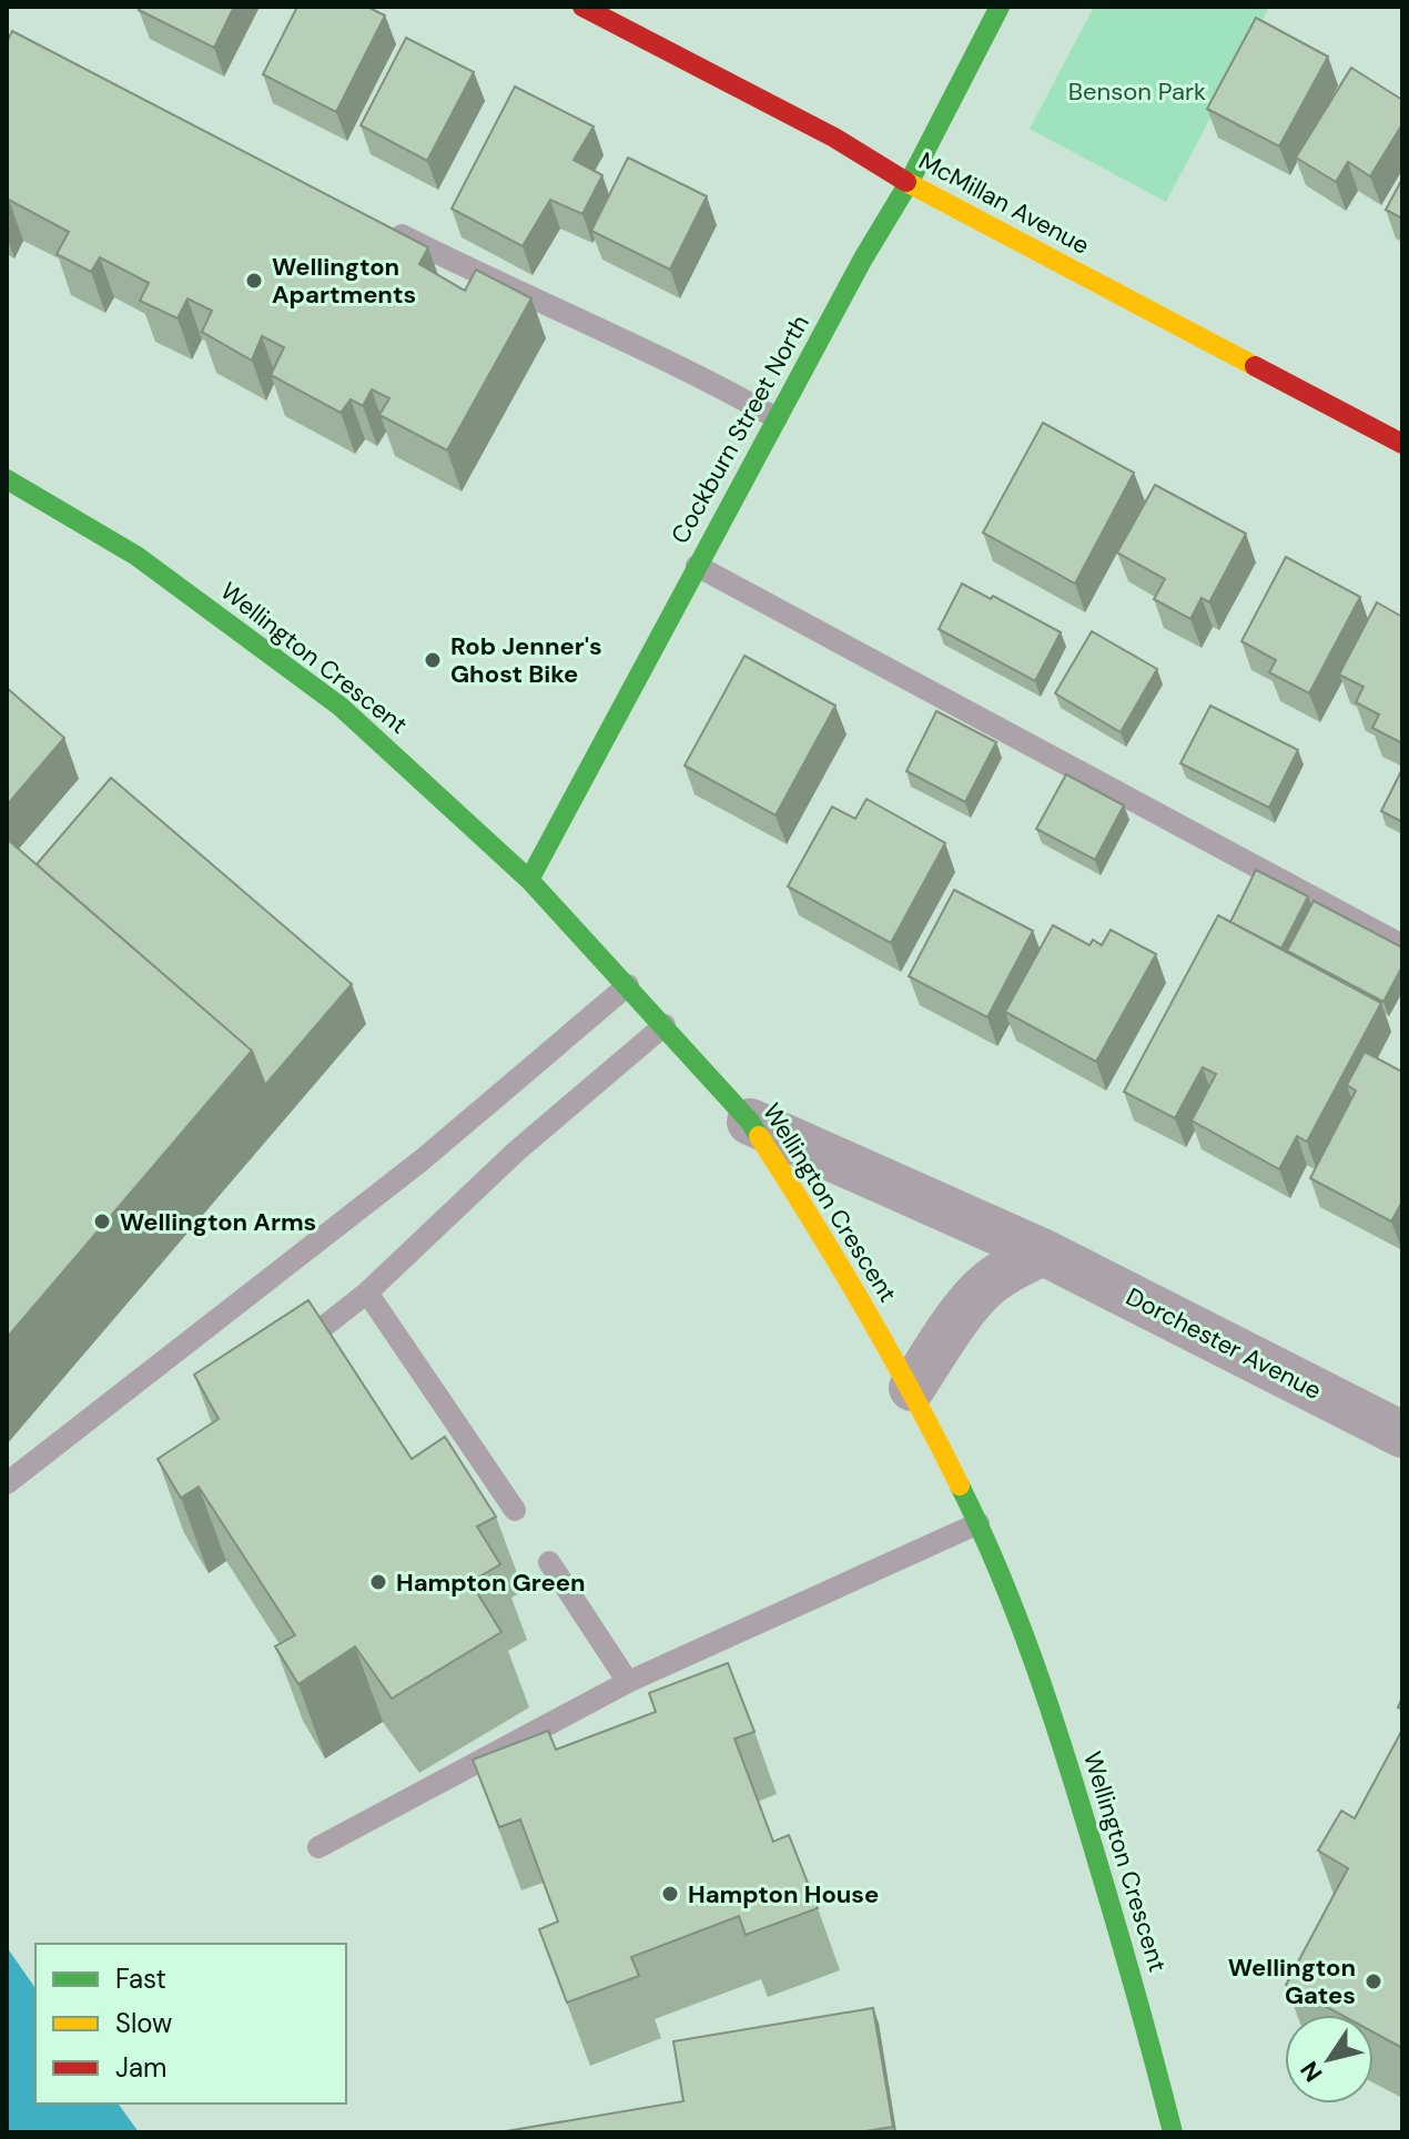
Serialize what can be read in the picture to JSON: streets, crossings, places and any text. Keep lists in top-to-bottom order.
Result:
{
  "streets": {
    "street": [
      "McMillan Avenue",
      "Cockburn Street North",
      "Wellington Crescent",
      "Dorchester Avenue"
    ]
  },
  "crossings": [
    ["McMillan Avenue", "Cockburn Street North"],
    ["Cockburn Street North", "Wellington Crescent"],
    ["Wellington Crescent", "Dorchester Avenue"]
  ],
  "parks": ["Benson Park"],
  "places": [
    "Wellington Apartments",
    "Rob Jenner's Ghost Bike",
    "Wellington Arms",
    "Hampton Green",
    "Hampton House",
    "Wellington Gates"
  ],
  "legend": ["Fast", "Slow", "Jam"],
  "north": "bottom left"
}
